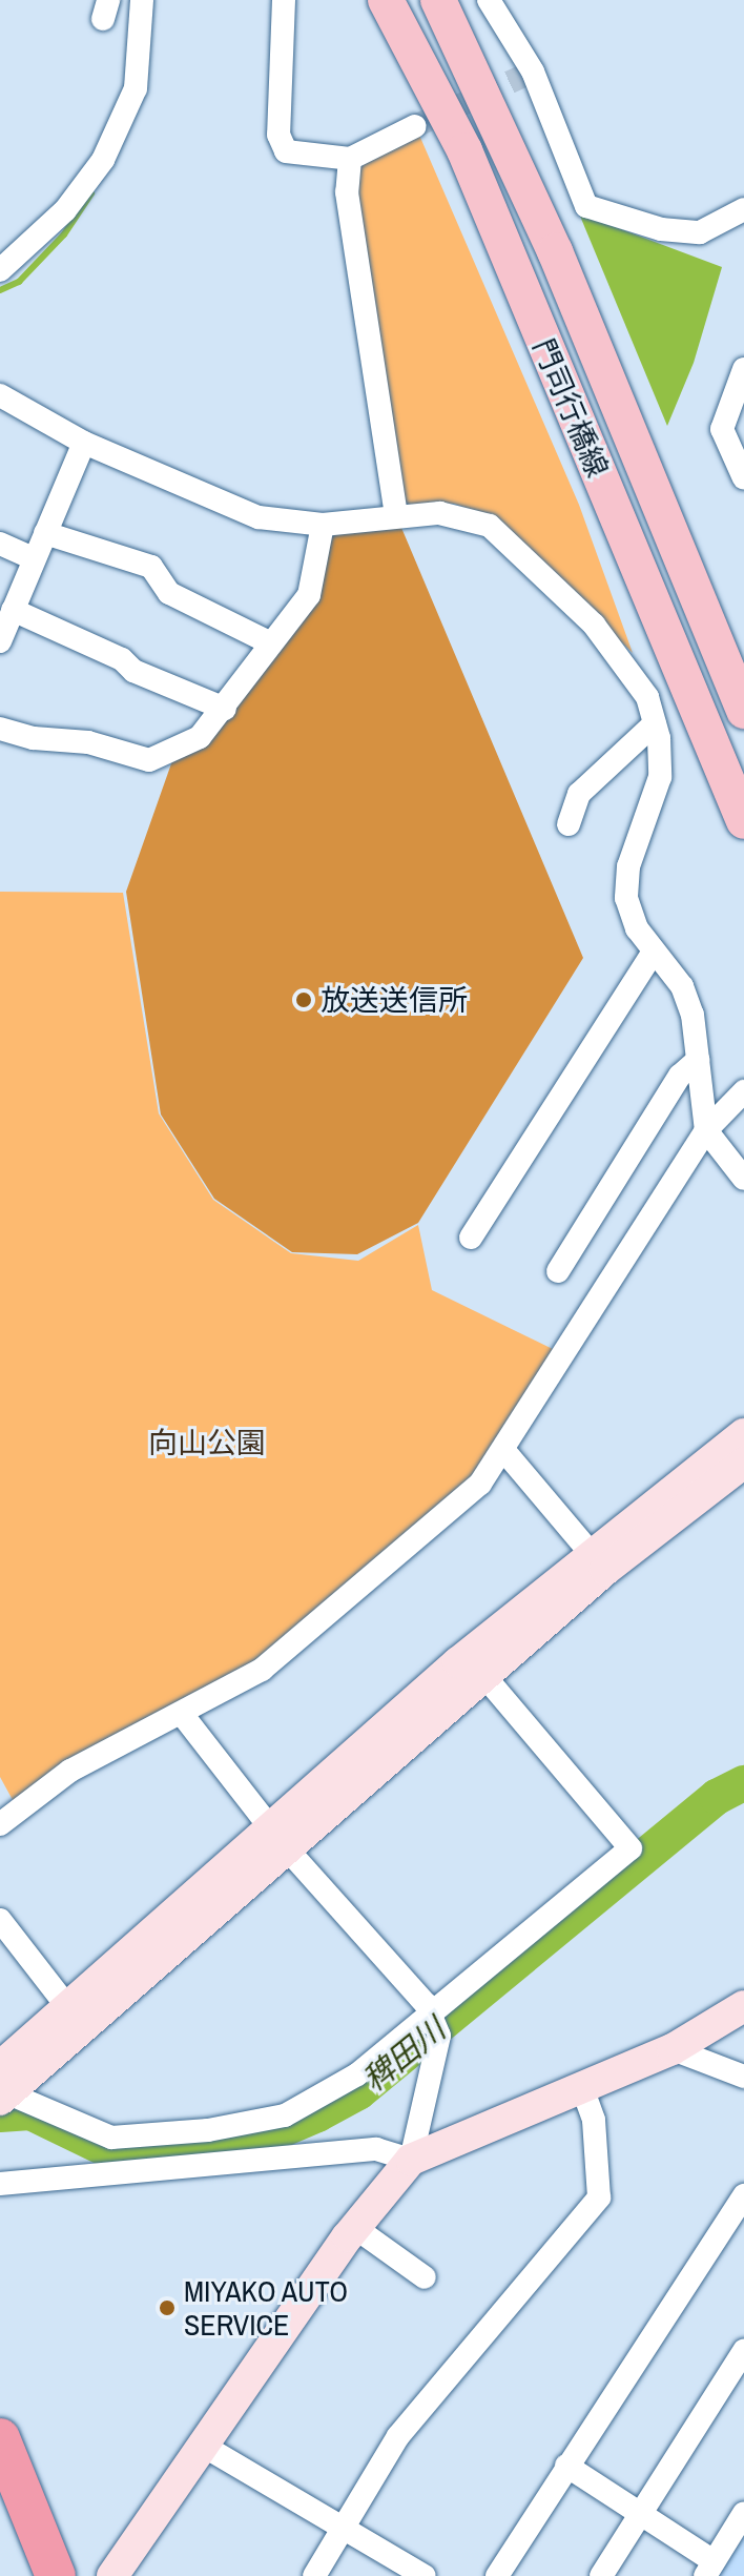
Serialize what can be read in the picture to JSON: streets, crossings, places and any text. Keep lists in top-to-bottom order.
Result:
{
  "streets": {
    "main road": ["門司行橋線"]
  },
  "water": ["稗田川"],
  "parks": ["向山公園"],
  "places": ["放送送信所", "MIYAKO AUTO SERVICE"]
}
